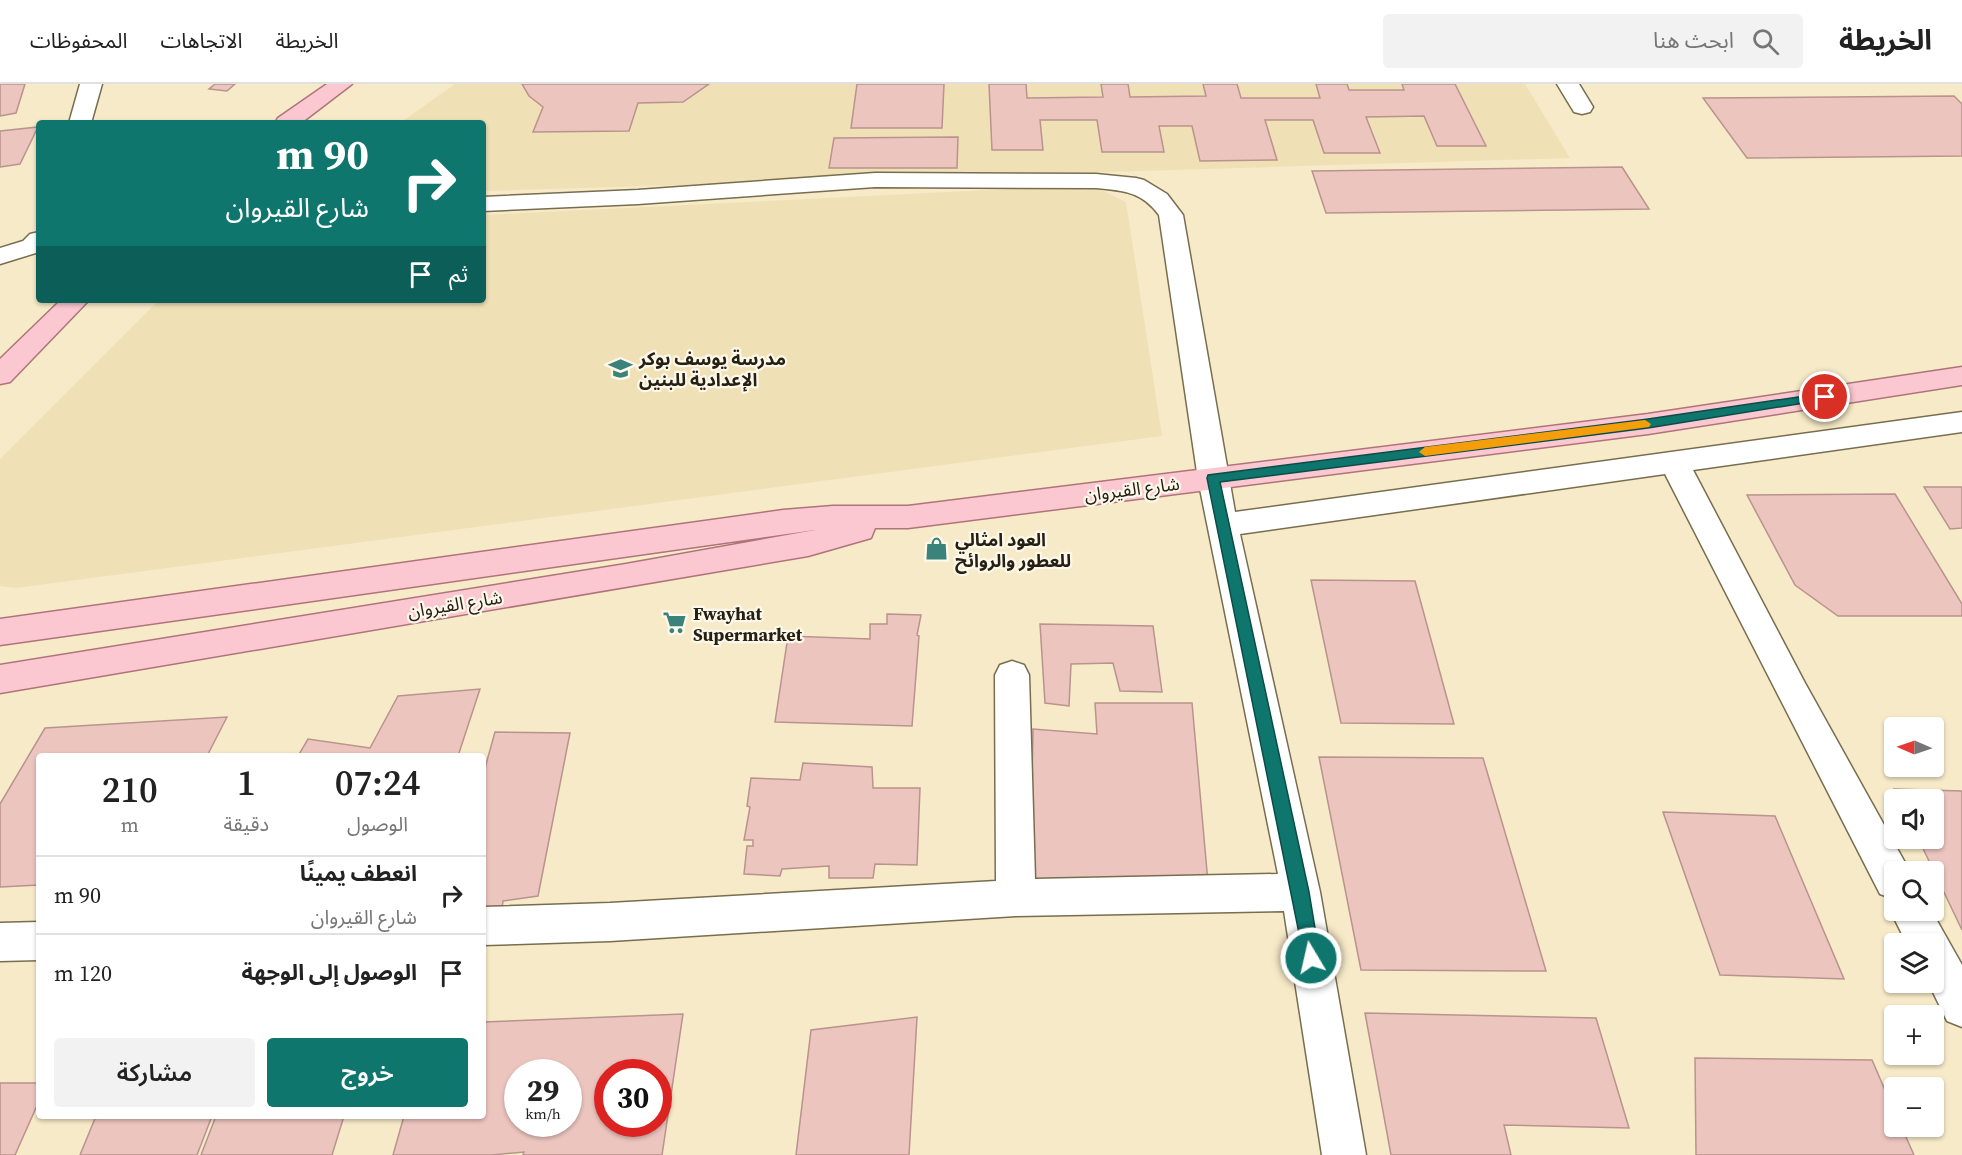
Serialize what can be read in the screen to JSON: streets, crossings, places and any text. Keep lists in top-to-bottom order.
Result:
{
  "streets": {
    "main road": ["شارع القيروان"]
  },
  "places": {
    "school or university": ["مدرسة يوسف بوكر الإعدادية للبنين"],
    "shop": ["العود امثالي للعطور والروائح"],
    "supermarket": ["Fwayhat Supermarket"]
  },
  "north": "left",
  "page": {
    "header": "الخريطة",
    "search": "ابحث هنا",
    "nav": ["الخريطة", "الاتجاهات", "المحفوظات"],
    "turn": ["90 m", "شارع القيروان"],
    "then": "ثم",
    "map_buttons": ["+", "−"],
    "eta": [
      "07:24",
      "الوصول",
      "1",
      "دقيقة",
      "210",
      "m"
    ],
    "list": [
      {
        "name": "انعطف يمينًا",
        "note": "شارع القيروان",
        "value": "90 m"
      },
      {
        "name": "الوصول إلى الوجهة",
        "value": "120 m"
      }
    ],
    "buttons": ["خروج", "مشاركة"],
    "speed": "29 km/h",
    "limit": "30"
  }
}
